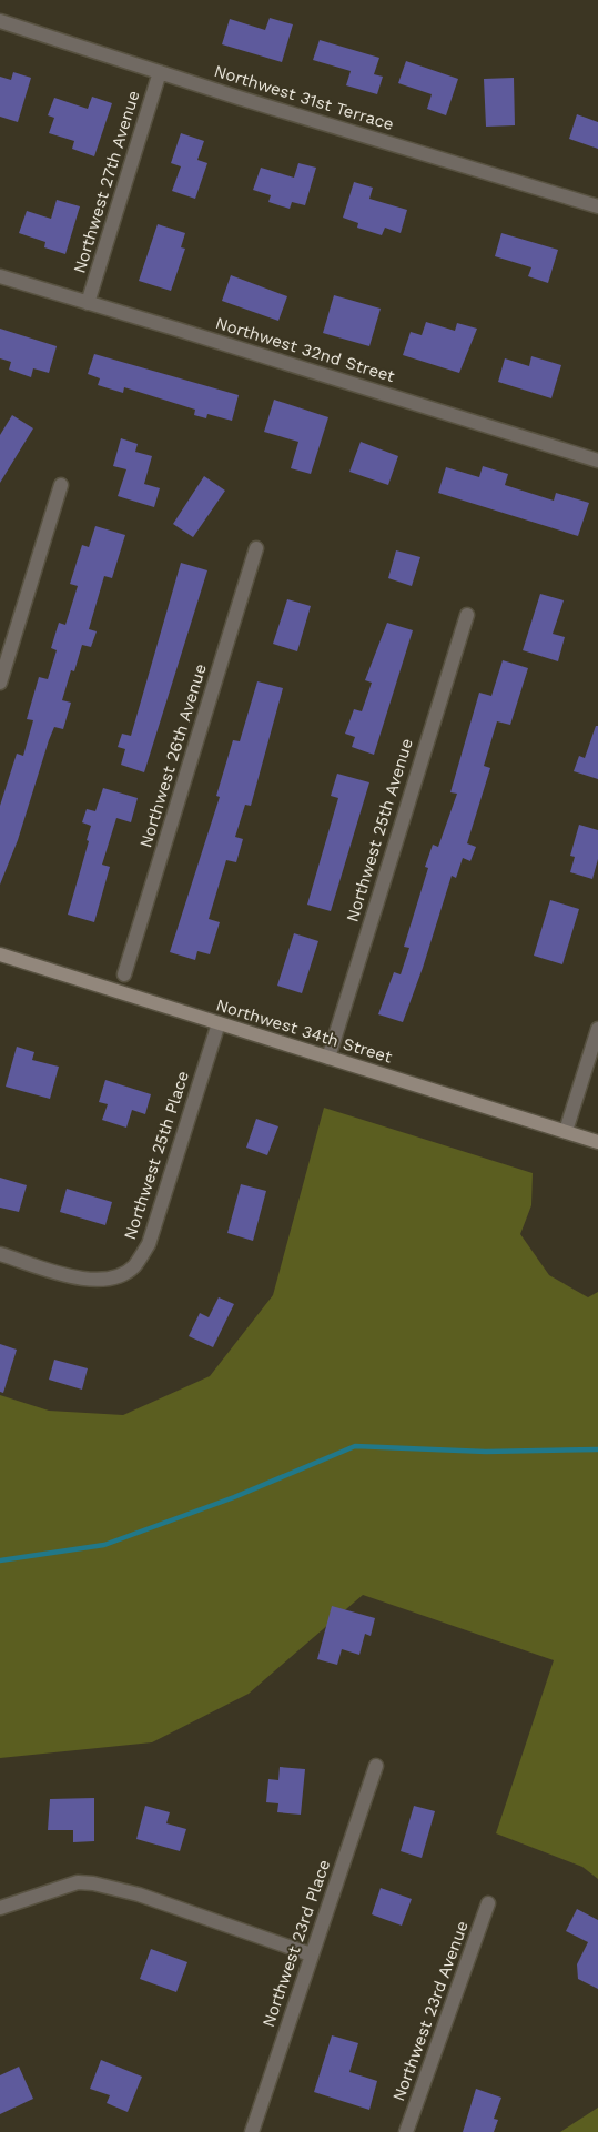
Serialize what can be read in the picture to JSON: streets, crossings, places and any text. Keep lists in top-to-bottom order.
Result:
{
  "streets": {
    "main road": ["Northwest 34th Street"],
    "street": [
      "Northwest 31st Terrace",
      "Northwest 27th Avenue",
      "Northwest 32nd Street",
      "Northwest 26th Avenue",
      "Northwest 25th Avenue",
      "Northwest 25th Place",
      "Northwest 23rd Place",
      "Northwest 23rd Avenue"
    ]
  },
  "crossings": [
    ["Northwest 31st Terrace", "Northwest 27th Avenue"],
    ["Northwest 27th Avenue", "Northwest 32nd Street"],
    ["Northwest 25th Avenue", "Northwest 34th Street"],
    ["Northwest 34th Street", "Northwest 25th Place"]
  ]
}
